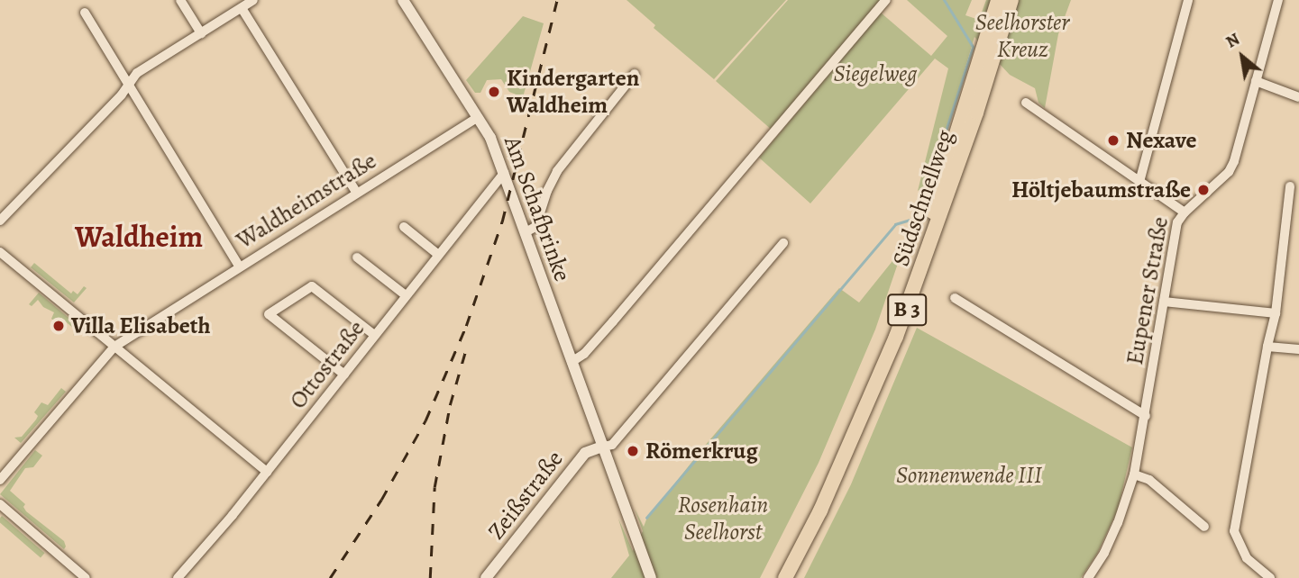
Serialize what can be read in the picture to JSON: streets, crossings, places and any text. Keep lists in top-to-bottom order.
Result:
{
  "streets": {
    "highway": ["Südschnellweg", "B 3"],
    "street": [
      "Waldheimstraße",
      "Am Schafbrinke",
      "Eupener Straße",
      "Ottostraße",
      "Zeißstraße"
    ]
  },
  "crossings": [
    ["Waldheimstraße", "Am Schafbrinke"],
    ["Am Schafbrinke", "Ottostraße"],
    ["Am Schafbrinke", "Zeißstraße"]
  ],
  "districts": ["Waldheim"],
  "parks": [
    "Seelhorster Kreuz",
    "Siegelweg",
    "Sonnenwende III",
    "Rosenhain Seelhorst"
  ],
  "places": [
    "Kindergarten Waldheim",
    "Nexave",
    "Höltjebaumstraße",
    "Villa Elisabeth",
    "Römerkrug"
  ],
  "north": "top left"
}
